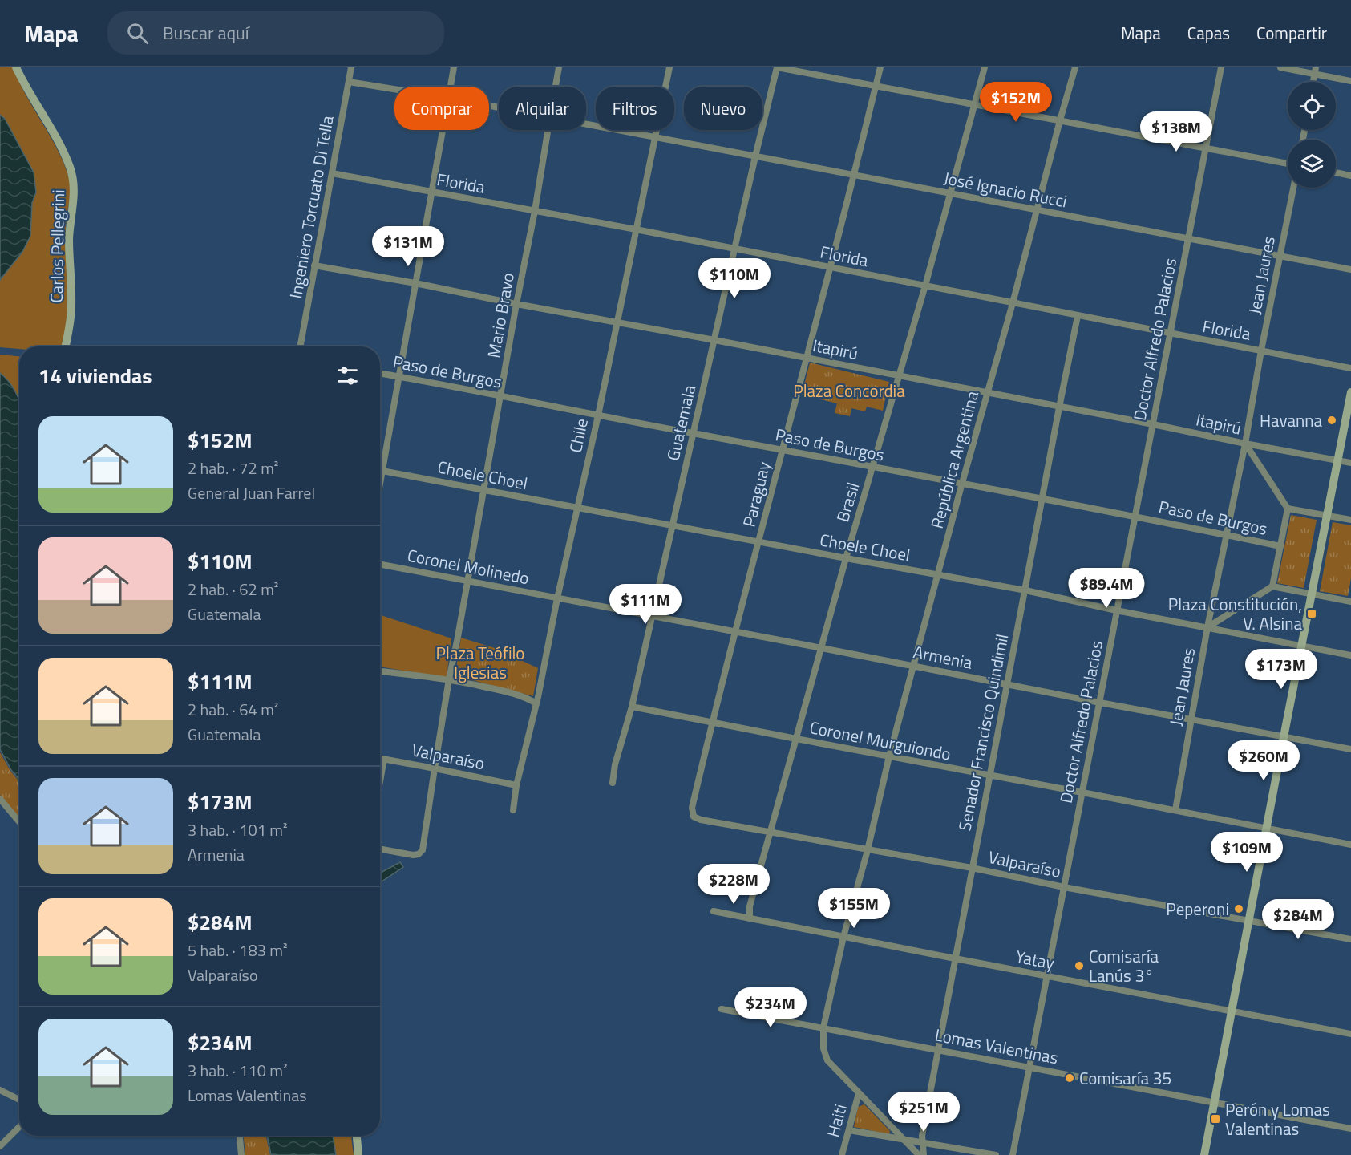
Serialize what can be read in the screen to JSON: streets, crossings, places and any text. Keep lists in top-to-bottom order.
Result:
{
  "streets": {
    "street": [
      "Florida",
      "José Ignacio Rucci",
      "Ingeniero Torcuato Di Tella",
      "Carlos Pellegrini",
      "Jean Jaures",
      "Mario Bravo",
      "Doctor Alfredo Palacios",
      "Itapirú",
      "Paso de Burgos",
      "Guatemala",
      "Chile",
      "República Argentina",
      "Choele Choel",
      "Paraguay",
      "Brasil",
      "Coronel Molinedo",
      "Armenia",
      "Senador Francisco Quindimil",
      "Coronel Murguiondo",
      "Valparaíso",
      "Yatay",
      "Lomas Valentinas",
      "Haiti"
    ]
  },
  "crossings": [
    ["Florida", "Ingeniero Torcuato Di Tella"],
    ["Florida", "Jean Jaures"],
    ["Florida", "Mario Bravo"],
    ["Florida", "Doctor Alfredo Palacios"],
    ["Florida", "Guatemala"],
    ["Florida", "Chile"],
    ["Florida", "República Argentina"],
    ["Florida", "Paraguay"],
    ["Florida", "Brasil"],
    ["Florida", "Senador Francisco Quindimil"],
    ["José Ignacio Rucci", "Ingeniero Torcuato Di Tella"],
    ["José Ignacio Rucci", "Jean Jaures"],
    ["José Ignacio Rucci", "Doctor Alfredo Palacios"],
    ["José Ignacio Rucci", "Guatemala"],
    ["José Ignacio Rucci", "Chile"],
    ["José Ignacio Rucci", "República Argentina"],
    ["José Ignacio Rucci", "Paraguay"],
    ["José Ignacio Rucci", "Brasil"],
    ["Ingeniero Torcuato Di Tella", "Itapirú"],
    ["Jean Jaures", "Itapirú"],
    ["Jean Jaures", "Paso de Burgos"],
    ["Jean Jaures", "Choele Choel"],
    ["Jean Jaures", "Armenia"],
    ["Jean Jaures", "Coronel Murguiondo"],
    ["Mario Bravo", "Itapirú"],
    ["Mario Bravo", "Paso de Burgos"],
    ["Mario Bravo", "Choele Choel"],
    ["Mario Bravo", "Coronel Molinedo"],
    ["Mario Bravo", "Valparaíso"],
    ["Doctor Alfredo Palacios", "Itapirú"],
    ["Doctor Alfredo Palacios", "Paso de Burgos"],
    ["Doctor Alfredo Palacios", "Choele Choel"],
    ["Doctor Alfredo Palacios", "Armenia"],
    ["Doctor Alfredo Palacios", "Coronel Murguiondo"],
    ["Doctor Alfredo Palacios", "Valparaíso"],
    ["Doctor Alfredo Palacios", "Yatay"],
    ["Doctor Alfredo Palacios", "Lomas Valentinas"],
    ["Itapirú", "Guatemala"],
    ["Itapirú", "Chile"],
    ["Itapirú", "República Argentina"],
    ["Itapirú", "Paraguay"],
    ["Itapirú", "Brasil"],
    ["Itapirú", "Senador Francisco Quindimil"],
    ["Paso de Burgos", "Guatemala"],
    ["Paso de Burgos", "Chile"],
    ["Paso de Burgos", "República Argentina"],
    ["Paso de Burgos", "Paraguay"],
    ["Paso de Burgos", "Brasil"],
    ["Paso de Burgos", "Senador Francisco Quindimil"],
    ["Guatemala", "Choele Choel"],
    ["Guatemala", "Armenia"],
    ["Guatemala", "Coronel Murguiondo"],
    ["Chile", "Choele Choel"],
    ["Chile", "Coronel Molinedo"],
    ["Chile", "Armenia"],
    ["Chile", "Valparaíso"],
    ["República Argentina", "Choele Choel"],
    ["República Argentina", "Armenia"],
    ["República Argentina", "Coronel Murguiondo"],
    ["República Argentina", "Valparaíso"],
    ["República Argentina", "Yatay"],
    ["República Argentina", "Lomas Valentinas"],
    ["República Argentina", "Haiti"],
    ["Choele Choel", "Paraguay"],
    ["Choele Choel", "Brasil"],
    ["Choele Choel", "Senador Francisco Quindimil"],
    ["Paraguay", "Armenia"],
    ["Paraguay", "Coronel Murguiondo"],
    ["Paraguay", "Valparaíso"],
    ["Brasil", "Armenia"],
    ["Brasil", "Coronel Murguiondo"],
    ["Brasil", "Valparaíso"],
    ["Brasil", "Yatay"],
    ["Coronel Molinedo", "Armenia"],
    ["Armenia", "Senador Francisco Quindimil"],
    ["Senador Francisco Quindimil", "Coronel Murguiondo"],
    ["Senador Francisco Quindimil", "Valparaíso"],
    ["Senador Francisco Quindimil", "Yatay"],
    ["Senador Francisco Quindimil", "Lomas Valentinas"]
  ],
  "parks": ["Plaza Concordia", "Plaza Teófilo Iglesias"],
  "places": {
    "other": [
      "Havanna",
      "Peperoni",
      "Comisaría Lanús 3°",
      "Comisaría 35"
    ],
    "transit": ["Plaza Constitución, V. Alsina", "Perón y Lomas Valentinas"]
  },
  "page": {
    "header": "Mapa",
    "search": "Buscar aquí",
    "nav": ["Mapa", "Capas", "Compartir"],
    "price": [
      "$152M",
      "$138M",
      "$131M",
      "$110M",
      "$89.4M",
      "$111M",
      "$173M",
      "$260M",
      "$109M",
      "$228M",
      "$155M",
      "$284M",
      "$234M",
      "$251M"
    ],
    "chip": [
      "Comprar",
      "Alquilar",
      "Filtros",
      "Nuevo"
    ],
    "heading": "14 viviendas",
    "list": [
      {
        "name": "$152M",
        "note": "2 hab. · 72 m² · General Juan Farrel"
      },
      {
        "name": "$110M",
        "note": "2 hab. · 62 m² · Guatemala"
      },
      {
        "name": "$111M",
        "note": "2 hab. · 64 m² · Guatemala"
      },
      {
        "name": "$173M",
        "note": "3 hab. · 101 m² · Armenia"
      },
      {
        "name": "$284M",
        "note": "5 hab. · 183 m² · Valparaíso"
      },
      {
        "name": "$234M",
        "note": "3 hab. · 110 m² · Lomas Valentinas"
      }
    ]
  }
}
